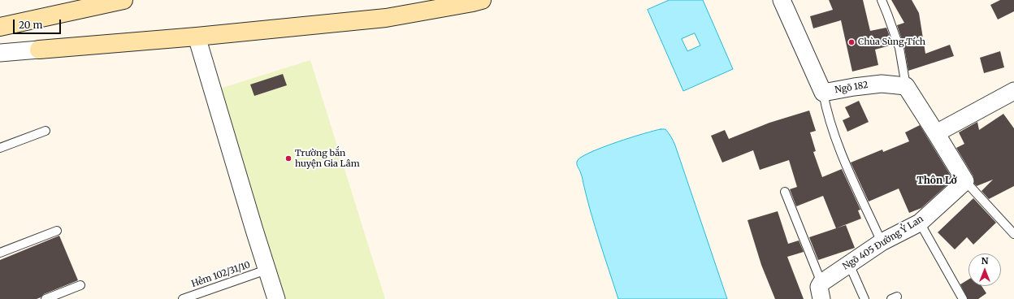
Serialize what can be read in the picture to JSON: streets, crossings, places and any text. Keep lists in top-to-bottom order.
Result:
{
  "streets": {
    "street": ["Ngõ 182", "Ngõ 405 Đường Ỷ Lan"],
    "lane": ["Hẻm 102/31/10"]
  },
  "districts": ["Thôn Lở"],
  "places": ["Chùa Sùng Tích", "Trường bắn huyện Gia Lâm"],
  "scale_bar": "20 m",
  "north": "top"
}
